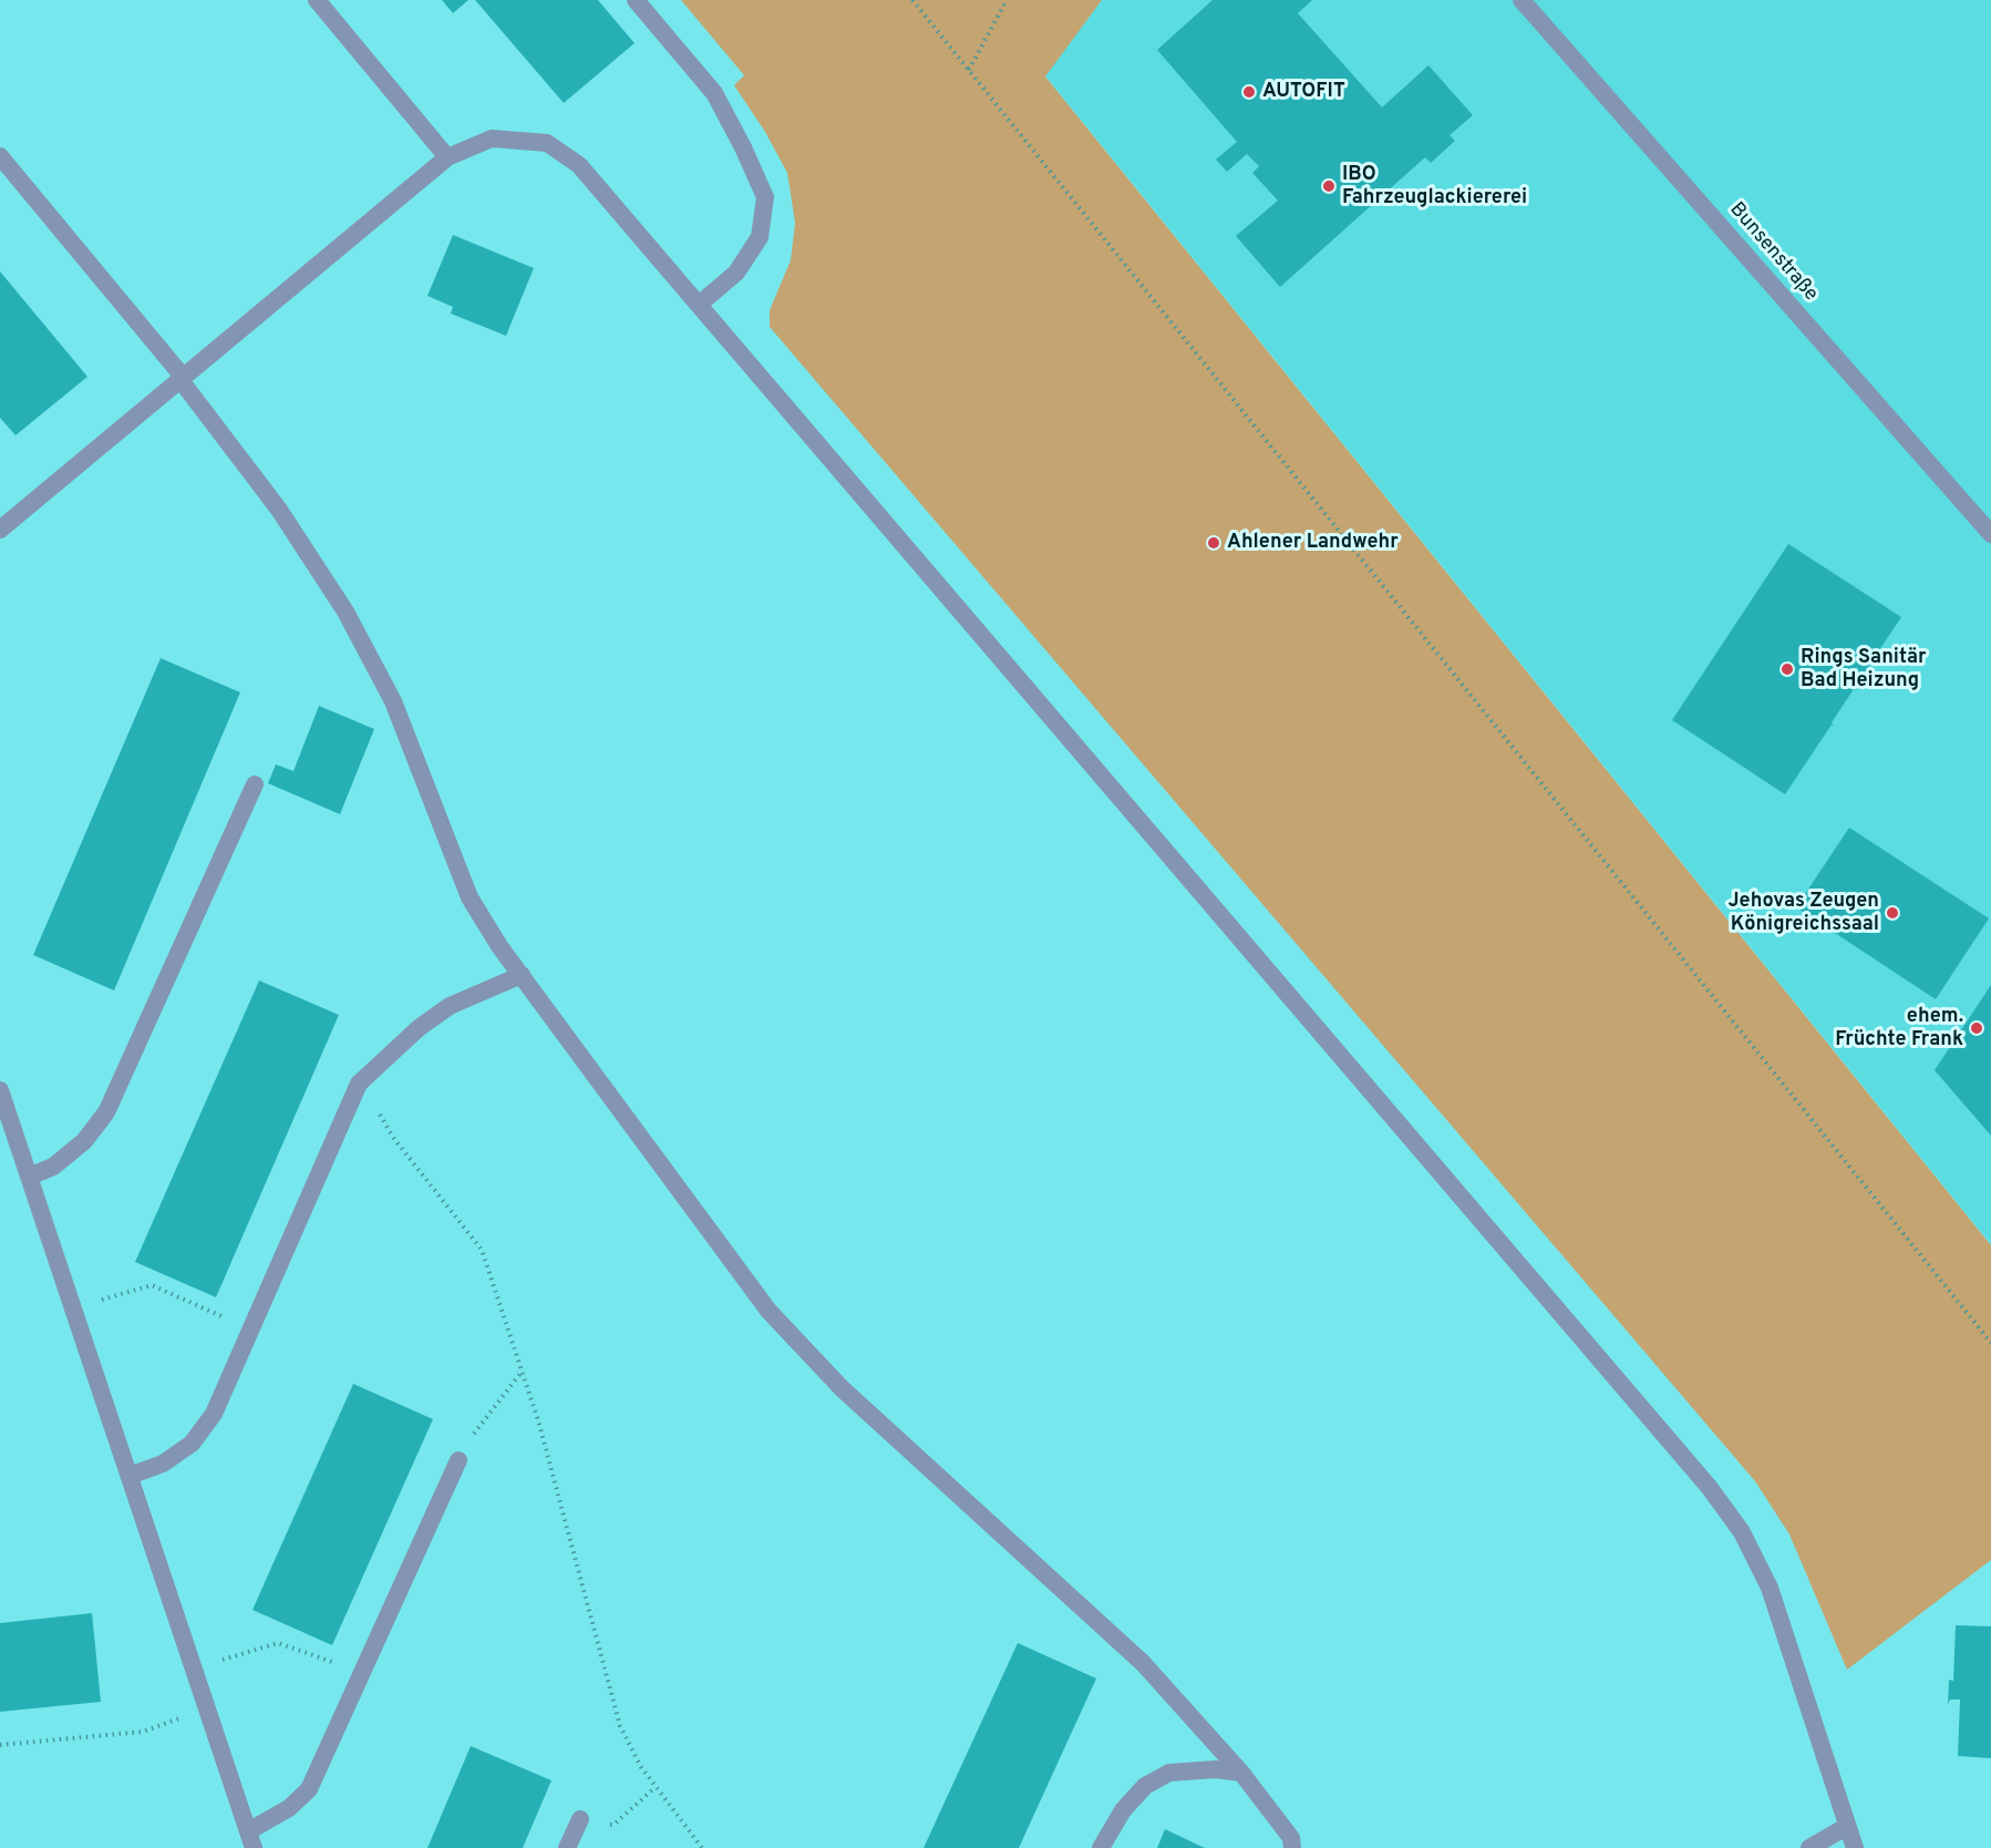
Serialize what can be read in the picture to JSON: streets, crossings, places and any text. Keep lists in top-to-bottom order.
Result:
{
  "streets": {
    "street": ["Bunsenstraße"]
  },
  "places": [
    "AUTOFIT",
    "IBO Fahrzeuglackiererei",
    "Ahlener Landwehr",
    "Rings Sanitär Bad Heizung",
    "Jehovas Zeugen Königreichssaal",
    "ehem. Früchte Frank"
  ]
}
